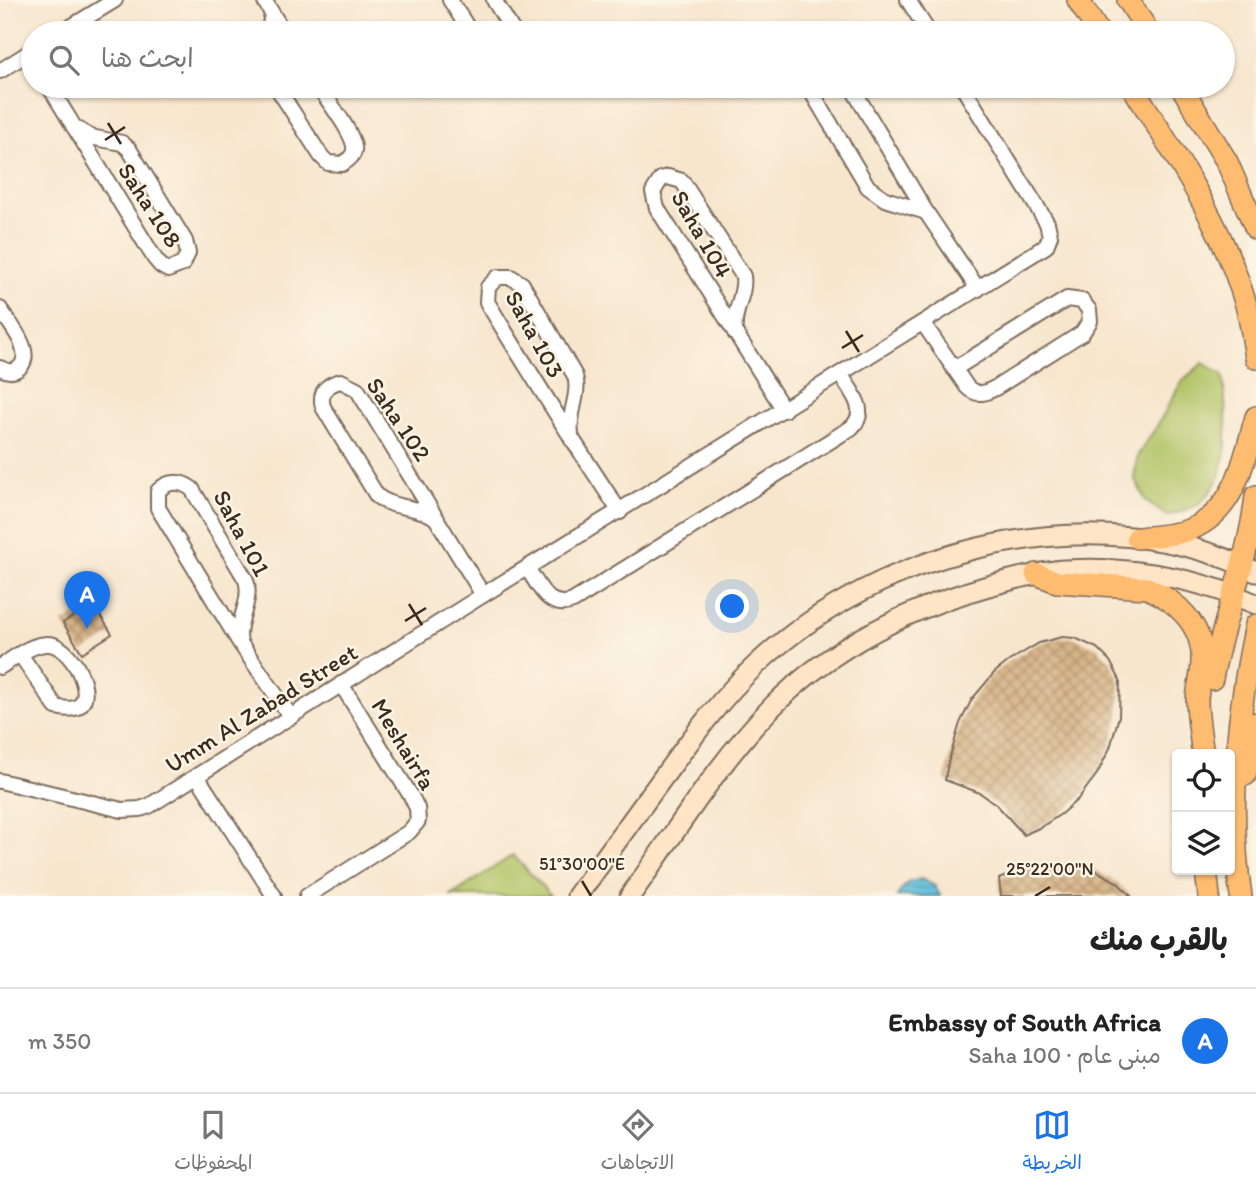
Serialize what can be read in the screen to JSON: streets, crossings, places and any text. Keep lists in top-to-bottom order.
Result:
{
  "streets": {
    "street": [
      "Saha 108",
      "Saha 104",
      "Saha 103",
      "Saha 102",
      "Saha 101",
      "Umm Al Zabad Street",
      "Meshairfa"
    ]
  },
  "crossings": [
    ["Saha 104", "Umm Al Zabad Street"],
    ["Saha 103", "Umm Al Zabad Street"],
    ["Saha 102", "Umm Al Zabad Street"],
    ["Saha 101", "Umm Al Zabad Street"],
    ["Umm Al Zabad Street", "Meshairfa"]
  ],
  "page": {
    "search": "ابحث هنا",
    "pins": "A",
    "heading": "بالقرب منك",
    "list": [
      {
        "mark": "A",
        "name": "Embassy of South Africa",
        "note": "مبنى عام · Saha 100",
        "value": "350 m"
      }
    ],
    "nav": ["الخريطة", "الاتجاهات", "المحفوظات"]
  },
  "coordinates": ["51°30'00\"E", "25°22'00\"N"]
}
